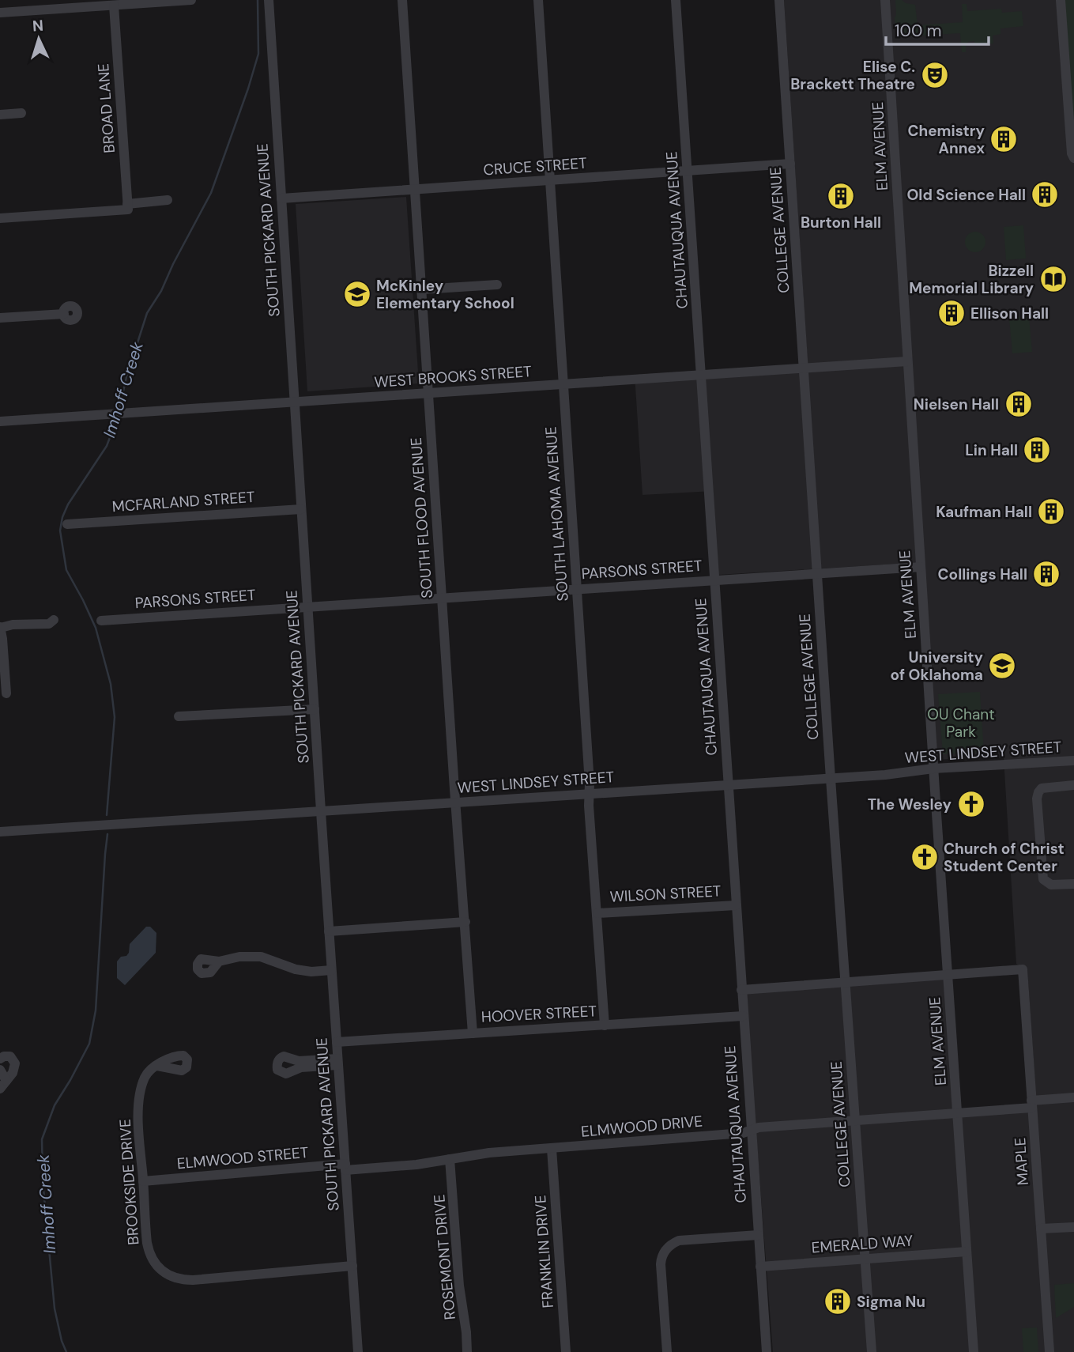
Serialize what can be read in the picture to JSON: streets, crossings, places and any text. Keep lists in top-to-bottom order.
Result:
{
  "streets": {
    "street": [
      "BROAD LANE",
      "ELM AVENUE",
      "CRUCE STREET",
      "SOUTH PICKARD AVENUE",
      "CHAUTAUQUA AVENUE",
      "COLLEGE AVENUE",
      "WEST BROOKS STREET",
      "MCFARLAND STREET",
      "SOUTH LAHOMA AVENUE",
      "SOUTH FLOOD AVENUE",
      "PARSONS STREET",
      "WEST LINDSEY STREET",
      "WILSON STREET",
      "HOOVER STREET",
      "ELMWOOD DRIVE",
      "ELMWOOD STREET",
      "MAPLE",
      "BROOKSIDE DRIVE",
      "EMERALD WAY",
      "FRANKLIN DRIVE",
      "ROSEMONT DRIVE"
    ]
  },
  "crossings": [
    ["ELM AVENUE", "WEST BROOKS STREET"],
    ["ELM AVENUE", "PARSONS STREET"],
    ["ELM AVENUE", "WEST LINDSEY STREET"],
    ["ELM AVENUE", "ELMWOOD DRIVE"],
    ["ELM AVENUE", "MAPLE"],
    ["ELM AVENUE", "EMERALD WAY"],
    ["CRUCE STREET", "SOUTH PICKARD AVENUE"],
    ["CRUCE STREET", "CHAUTAUQUA AVENUE"],
    ["CRUCE STREET", "COLLEGE AVENUE"],
    ["CRUCE STREET", "SOUTH LAHOMA AVENUE"],
    ["CRUCE STREET", "SOUTH FLOOD AVENUE"],
    ["SOUTH PICKARD AVENUE", "WEST BROOKS STREET"],
    ["SOUTH PICKARD AVENUE", "MCFARLAND STREET"],
    ["SOUTH PICKARD AVENUE", "PARSONS STREET"],
    ["SOUTH PICKARD AVENUE", "WEST LINDSEY STREET"],
    ["SOUTH PICKARD AVENUE", "HOOVER STREET"],
    ["SOUTH PICKARD AVENUE", "ELMWOOD DRIVE"],
    ["SOUTH PICKARD AVENUE", "ELMWOOD STREET"],
    ["SOUTH PICKARD AVENUE", "BROOKSIDE DRIVE"],
    ["CHAUTAUQUA AVENUE", "WEST BROOKS STREET"],
    ["CHAUTAUQUA AVENUE", "PARSONS STREET"],
    ["CHAUTAUQUA AVENUE", "WEST LINDSEY STREET"],
    ["CHAUTAUQUA AVENUE", "WILSON STREET"],
    ["CHAUTAUQUA AVENUE", "HOOVER STREET"],
    ["CHAUTAUQUA AVENUE", "ELMWOOD DRIVE"],
    ["CHAUTAUQUA AVENUE", "EMERALD WAY"],
    ["COLLEGE AVENUE", "WEST BROOKS STREET"],
    ["COLLEGE AVENUE", "PARSONS STREET"],
    ["COLLEGE AVENUE", "WEST LINDSEY STREET"],
    ["COLLEGE AVENUE", "ELMWOOD DRIVE"],
    ["COLLEGE AVENUE", "EMERALD WAY"],
    ["WEST BROOKS STREET", "SOUTH LAHOMA AVENUE"],
    ["WEST BROOKS STREET", "SOUTH FLOOD AVENUE"],
    ["SOUTH LAHOMA AVENUE", "PARSONS STREET"],
    ["SOUTH LAHOMA AVENUE", "WEST LINDSEY STREET"],
    ["SOUTH LAHOMA AVENUE", "WILSON STREET"],
    ["SOUTH LAHOMA AVENUE", "HOOVER STREET"],
    ["SOUTH FLOOD AVENUE", "PARSONS STREET"],
    ["SOUTH FLOOD AVENUE", "WEST LINDSEY STREET"],
    ["SOUTH FLOOD AVENUE", "HOOVER STREET"],
    ["ELMWOOD DRIVE", "ELMWOOD STREET"],
    ["ELMWOOD DRIVE", "MAPLE"],
    ["ELMWOOD DRIVE", "FRANKLIN DRIVE"],
    ["ELMWOOD DRIVE", "ROSEMONT DRIVE"],
    ["ELMWOOD STREET", "BROOKSIDE DRIVE"]
  ],
  "water": ["Imhoff Creek"],
  "parks": ["OU Chant Park"],
  "places": {
    "theatre": ["Elise C. Brackett Theatre"],
    "building": [
      "Chemistry Annex",
      "Old Science Hall",
      "Burton Hall",
      "Ellison Hall",
      "Nielsen Hall",
      "Lin Hall",
      "Kaufman Hall",
      "Collings Hall",
      "Sigma Nu"
    ],
    "library": ["Bizzell Memorial Library"],
    "school or university": ["McKinley Elementary School", "University of Oklahoma"],
    "church": ["The Wesley", "Church of Christ Student Center"]
  },
  "scale_bar": "100 m",
  "north": "top"
}
